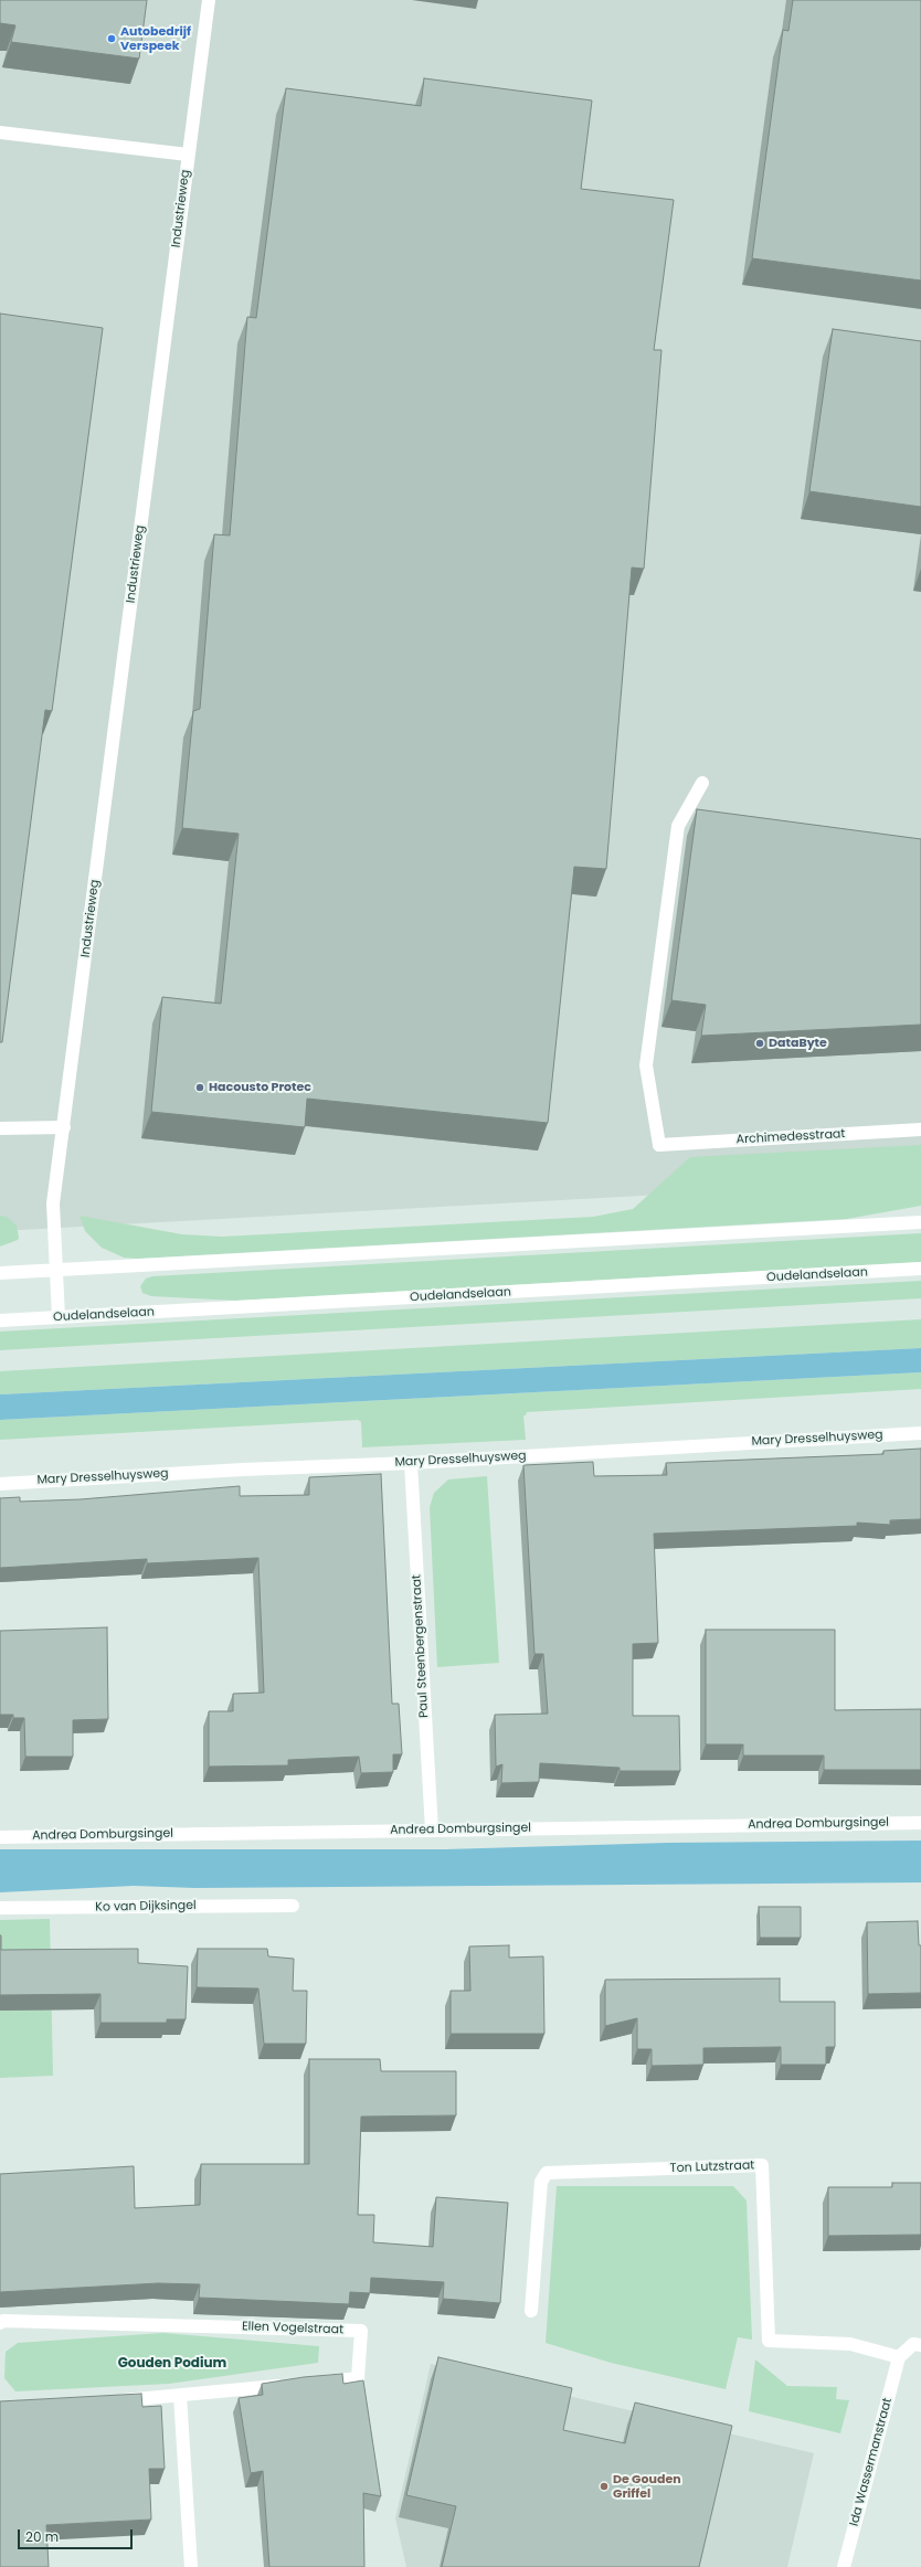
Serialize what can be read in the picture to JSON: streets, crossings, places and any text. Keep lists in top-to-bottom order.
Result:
{
  "streets": {
    "street": [
      "Industrieweg",
      "Archimedesstraat",
      "Oudelandselaan",
      "Mary Dresselhuysweg",
      "Paul Steenbergenstraat",
      "Andrea Domburgsingel",
      "Ko van Dijksingel",
      "Ton Lutzstraat",
      "Ellen Vogelstraat",
      "Ida Wassermanstraat"
    ]
  },
  "crossings": [
    ["Industrieweg", "Oudelandselaan"],
    ["Mary Dresselhuysweg", "Paul Steenbergenstraat"],
    ["Paul Steenbergenstraat", "Andrea Domburgsingel"],
    ["Ton Lutzstraat", "Ida Wassermanstraat"]
  ],
  "districts": ["Gouden Podium"],
  "places": [
    "Autobedrijf Verspeek",
    "DataByte",
    "Hacousto Protec",
    "De Gouden Griffel"
  ],
  "scale_bar": "20 m"
}
